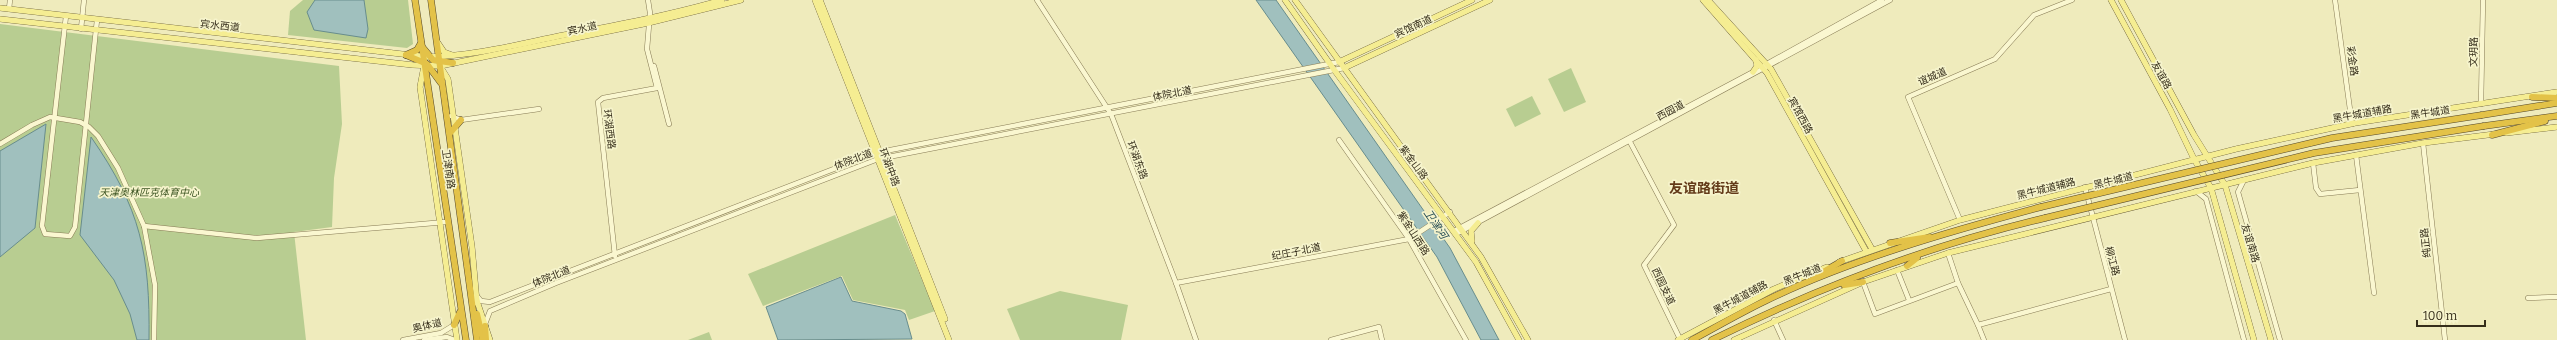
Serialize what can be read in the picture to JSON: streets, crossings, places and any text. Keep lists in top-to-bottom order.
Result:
{
  "streets": {
    "highway": ["黑牛城道", "卫津南路"],
    "main road": [
      "宾水西道",
      "宾馆南道",
      "宾水道",
      "友谊路",
      "黑牛城道辅路",
      "宾馆西路",
      "紫金山路",
      "环湖中路",
      "友谊南路"
    ],
    "street": [
      "文玥路",
      "彩金路",
      "谊城道",
      "体院北道",
      "西园道",
      "环湖西路",
      "环湖东路",
      "紫金山西路",
      "纯正路",
      "纪庄子北道",
      "柳江路",
      "西园支道",
      "奥体道"
    ]
  },
  "crossings": [
    ["宾水西道", "卫津南路"],
    ["宾馆南道", "紫金山路"],
    ["宾水道", "环湖西路"],
    ["宾水道", "卫津南路"],
    ["文玥路", "黑牛城道辅路"],
    ["彩金路", "黑牛城道辅路"],
    ["友谊路", "黑牛城道辅路"],
    ["友谊路", "友谊南路"],
    ["谊城道", "黑牛城道辅路"],
    ["体院北道", "环湖西路"],
    ["体院北道", "环湖东路"],
    ["体院北道", "紫金山路"],
    ["体院北道", "环湖中路"],
    ["西园道", "宾馆西路"],
    ["西园道", "紫金山路"],
    ["西园道", "西园支道"],
    ["黑牛城道辅路", "宾馆西路"],
    ["黑牛城道辅路", "友谊南路"],
    ["黑牛城道辅路", "柳江路"],
    ["黑牛城道辅路", "西园支道"],
    ["环湖东路", "纪庄子北道"],
    ["紫金山路", "纪庄子北道"],
    ["紫金山西路", "纪庄子北道"]
  ],
  "districts": ["友谊路街道"],
  "water": ["卫津河"],
  "parks": ["天津奥林匹克体育中心"],
  "scale_bar": "100 m"
}
